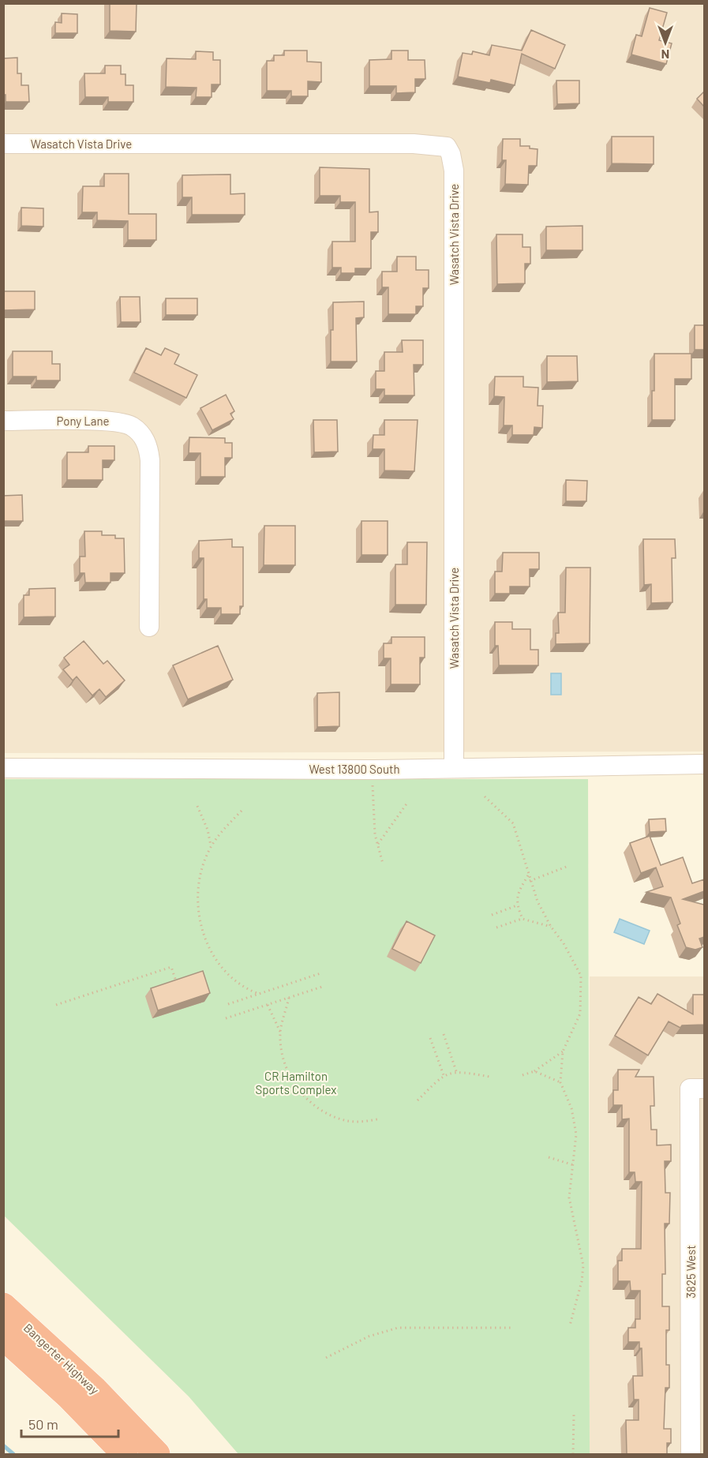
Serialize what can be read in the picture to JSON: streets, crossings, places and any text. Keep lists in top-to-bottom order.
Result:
{
  "streets": {
    "highway": ["Bangerter Highway"],
    "street": [
      "Wasatch Vista Drive",
      "Pony Lane",
      "West 13800 South",
      "3825 West"
    ]
  },
  "crossings": [
    ["Wasatch Vista Drive", "West 13800 South"]
  ],
  "parks": ["CR Hamilton Sports Complex"],
  "scale_bar": "50 m",
  "north": "bottom"
}
